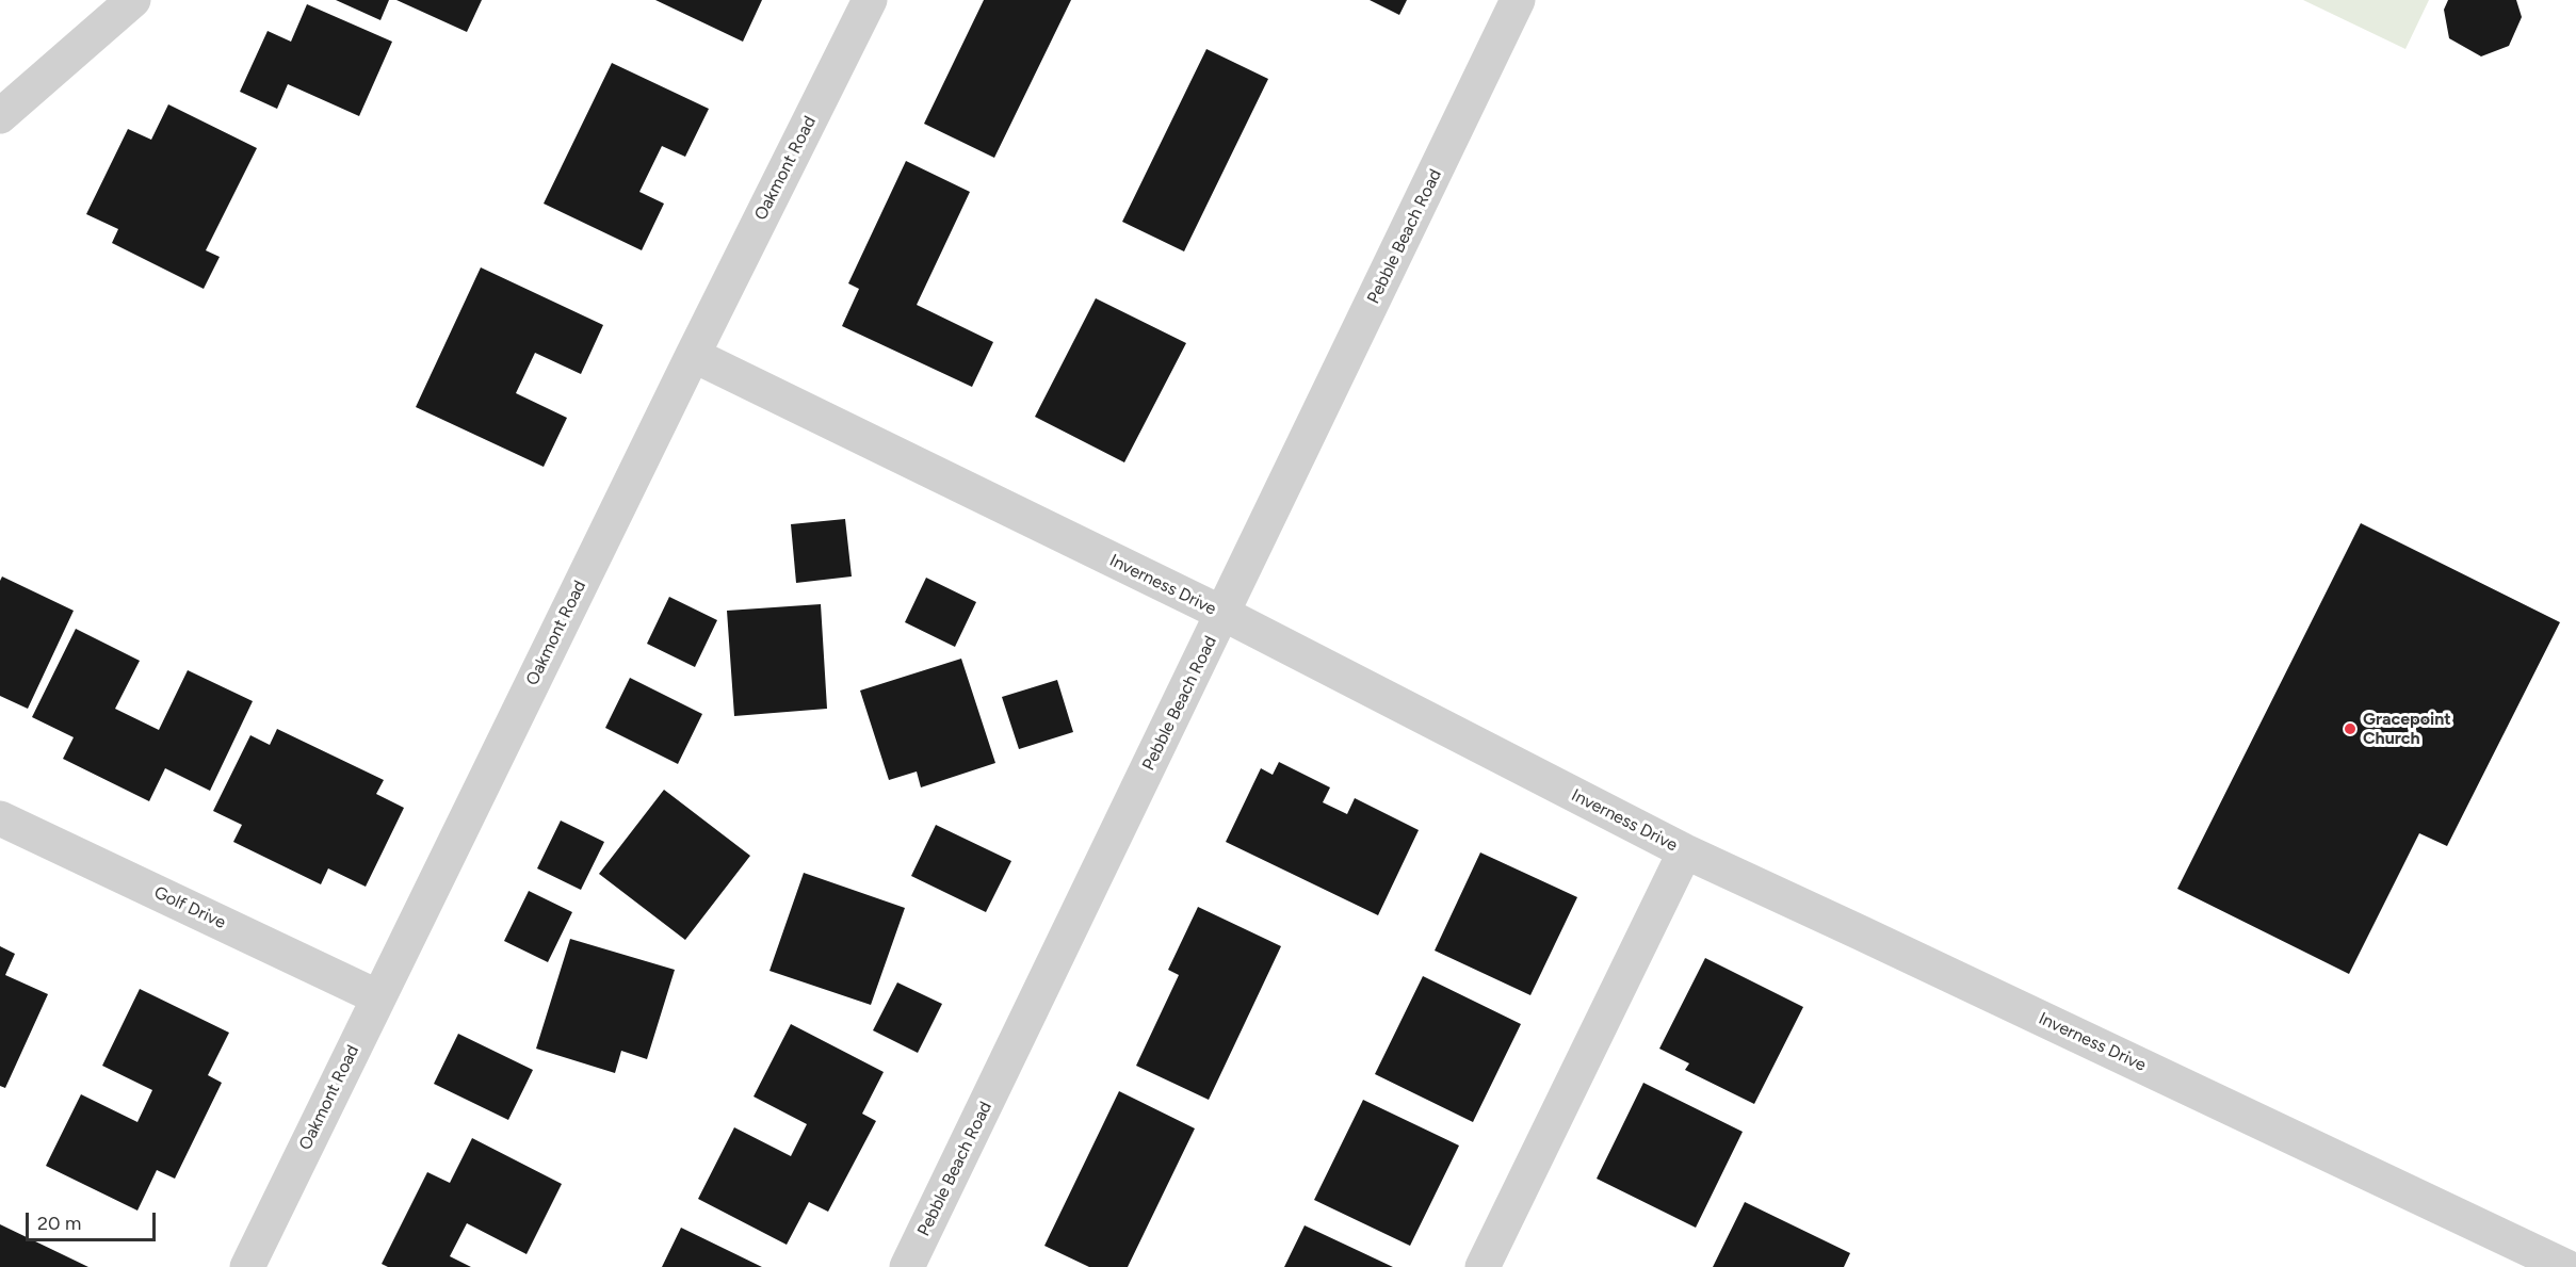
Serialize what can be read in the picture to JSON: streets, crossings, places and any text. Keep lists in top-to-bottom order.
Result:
{
  "streets": {
    "street": [
      "Oakmont Road",
      "Pebble Beach Road",
      "Inverness Drive",
      "Golf Drive"
    ]
  },
  "crossings": [
    ["Oakmont Road", "Inverness Drive"],
    ["Oakmont Road", "Golf Drive"],
    ["Pebble Beach Road", "Inverness Drive"]
  ],
  "places": ["Gracepoint Church"],
  "scale_bar": "20 m"
}
